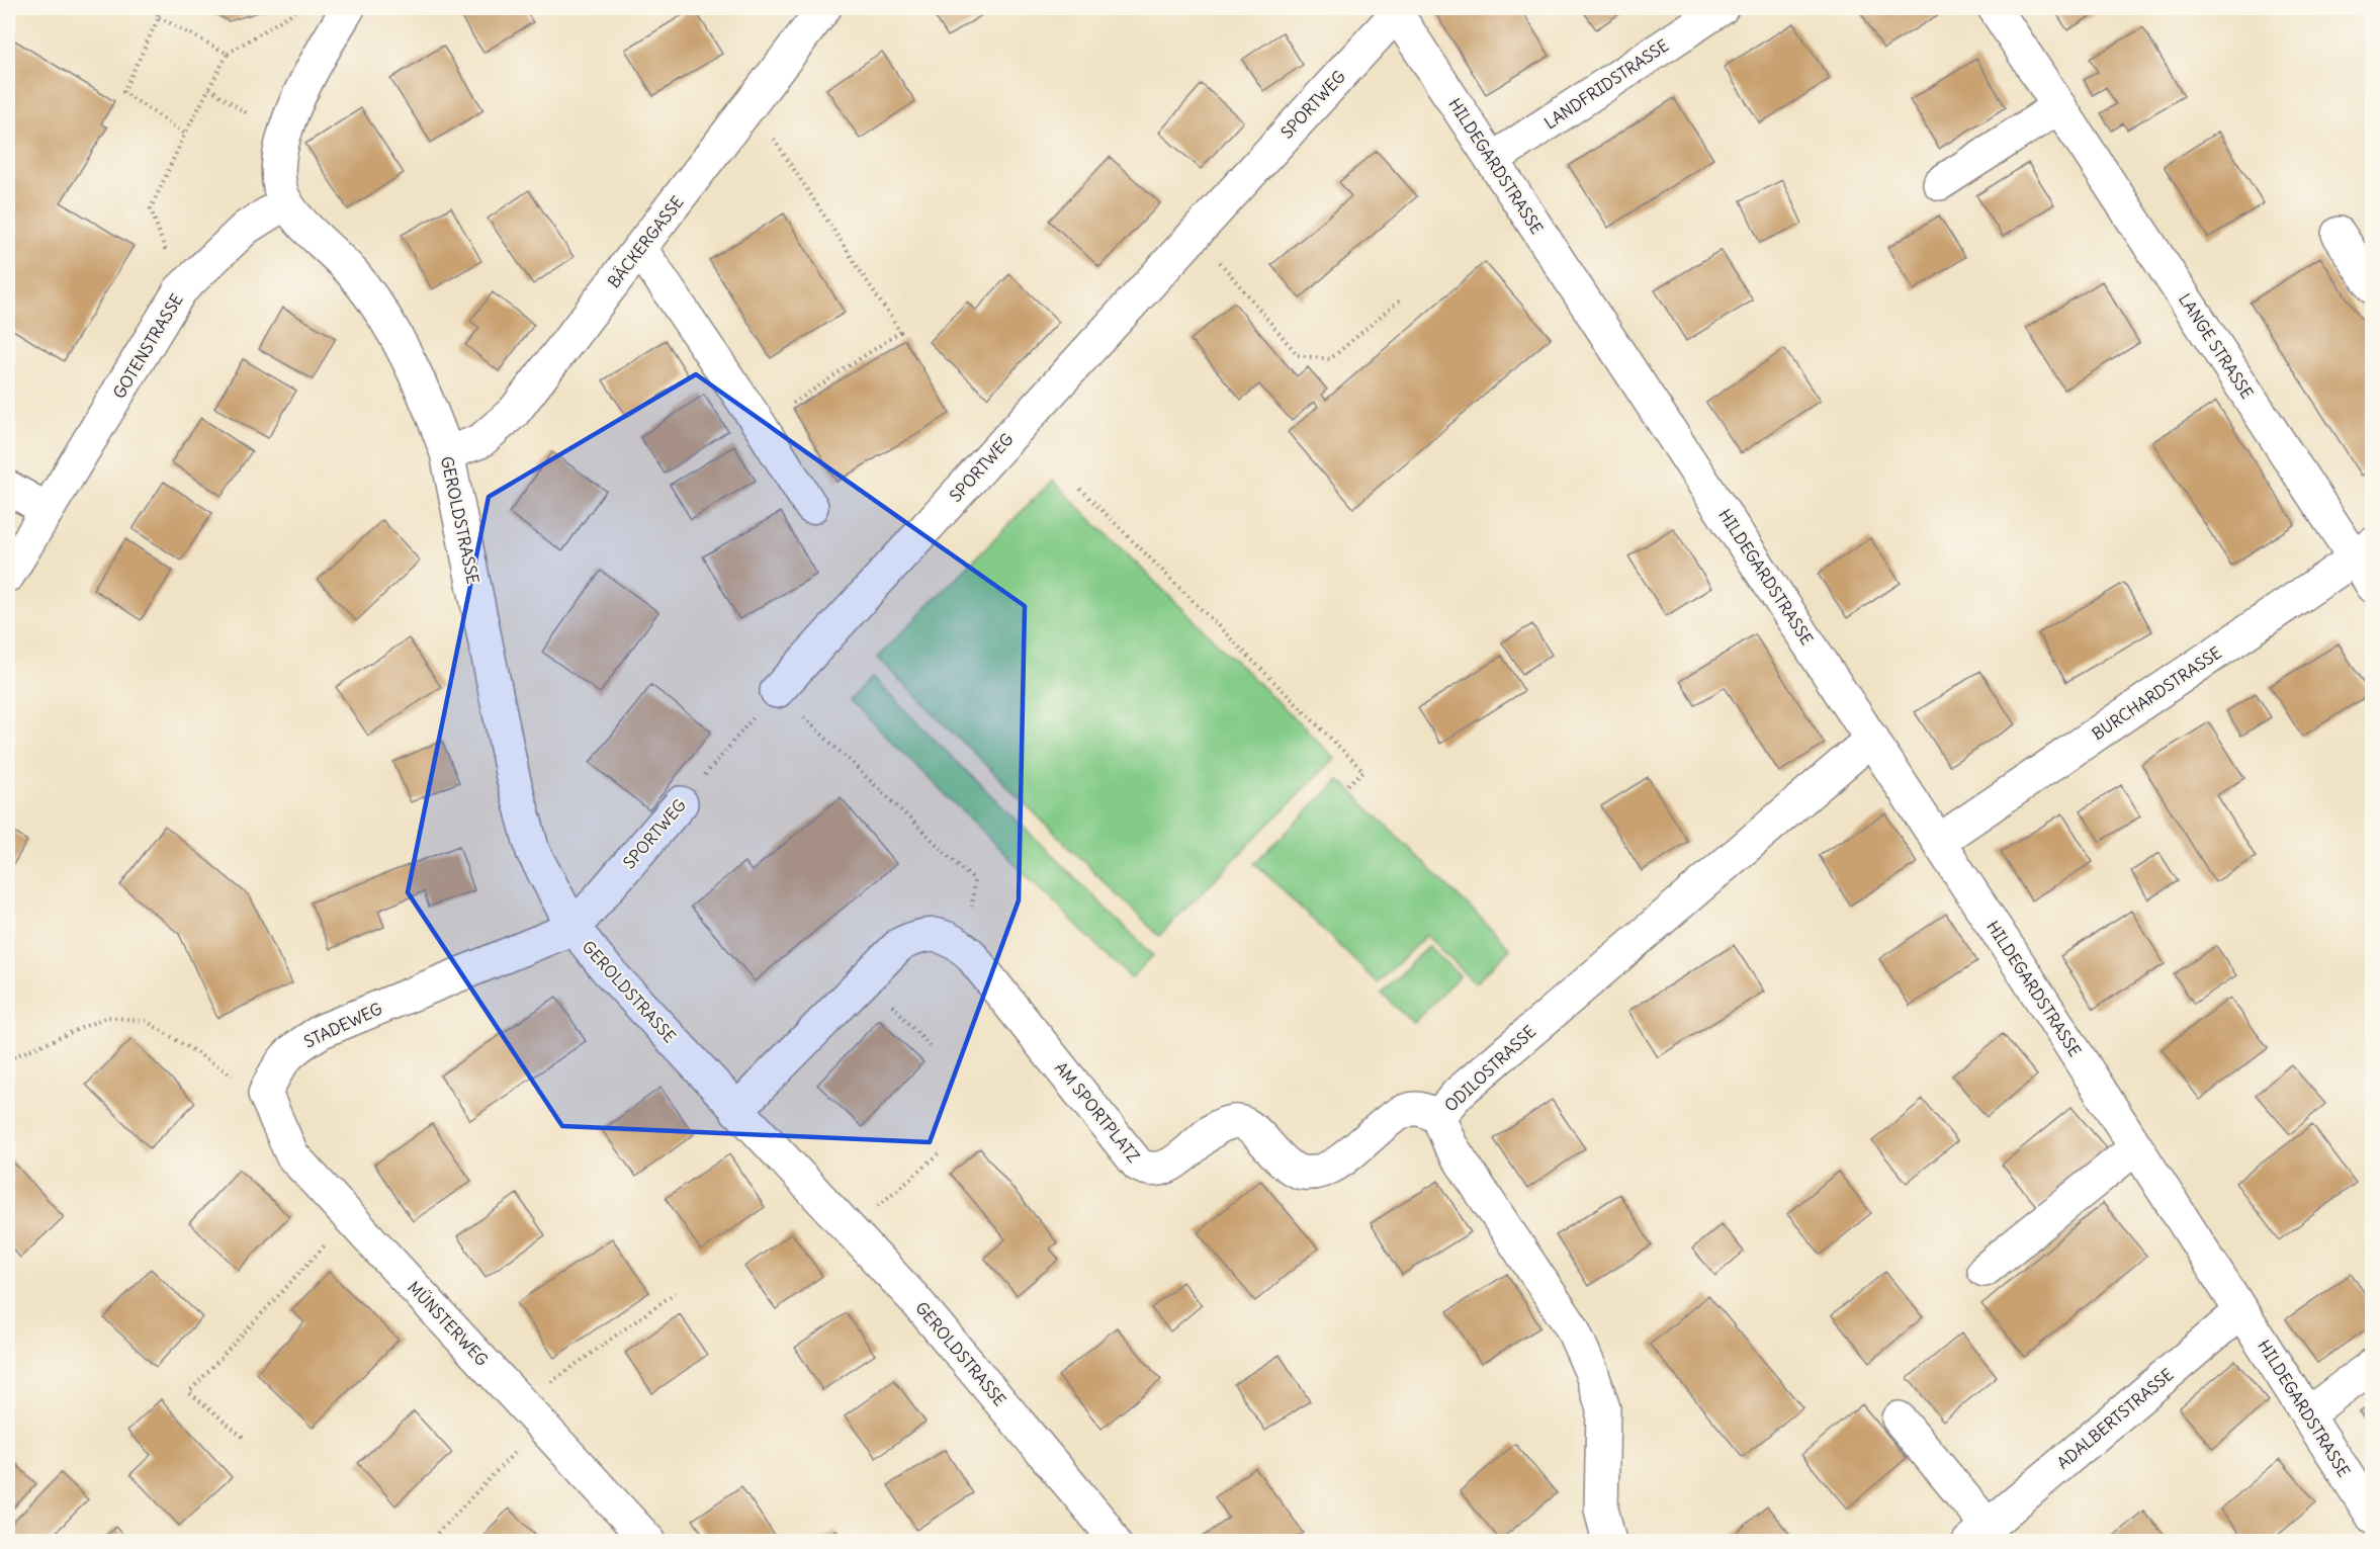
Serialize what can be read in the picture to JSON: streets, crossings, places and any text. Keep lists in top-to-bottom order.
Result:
{
  "streets": {
    "street": [
      "LANDFRIDSTRASSE",
      "SPORTWEG",
      "HILDEGARDSTRASSE",
      "BÄCKERGASSE",
      "GOTENSTRASSE",
      "LANGE STRASSE",
      "GEROLDSTRASSE",
      "BURCHARDSTRASSE",
      "STADEWEG",
      "ODILOSTRASSE",
      "AM SPORTPLATZ",
      "MÜNSTERWEG",
      "ADALBERTSTRASSE"
    ]
  },
  "crossings": [
    ["LANDFRIDSTRASSE", "HILDEGARDSTRASSE"],
    ["SPORTWEG", "HILDEGARDSTRASSE"],
    ["SPORTWEG", "GEROLDSTRASSE"],
    ["SPORTWEG", "STADEWEG"],
    ["HILDEGARDSTRASSE", "BURCHARDSTRASSE"],
    ["HILDEGARDSTRASSE", "ODILOSTRASSE"],
    ["HILDEGARDSTRASSE", "ADALBERTSTRASSE"],
    ["BÄCKERGASSE", "GEROLDSTRASSE"],
    ["GOTENSTRASSE", "GEROLDSTRASSE"],
    ["LANGE STRASSE", "BURCHARDSTRASSE"],
    ["GEROLDSTRASSE", "STADEWEG"],
    ["GEROLDSTRASSE", "AM SPORTPLATZ"],
    ["STADEWEG", "MÜNSTERWEG"],
    ["ODILOSTRASSE", "AM SPORTPLATZ"]
  ]
}
